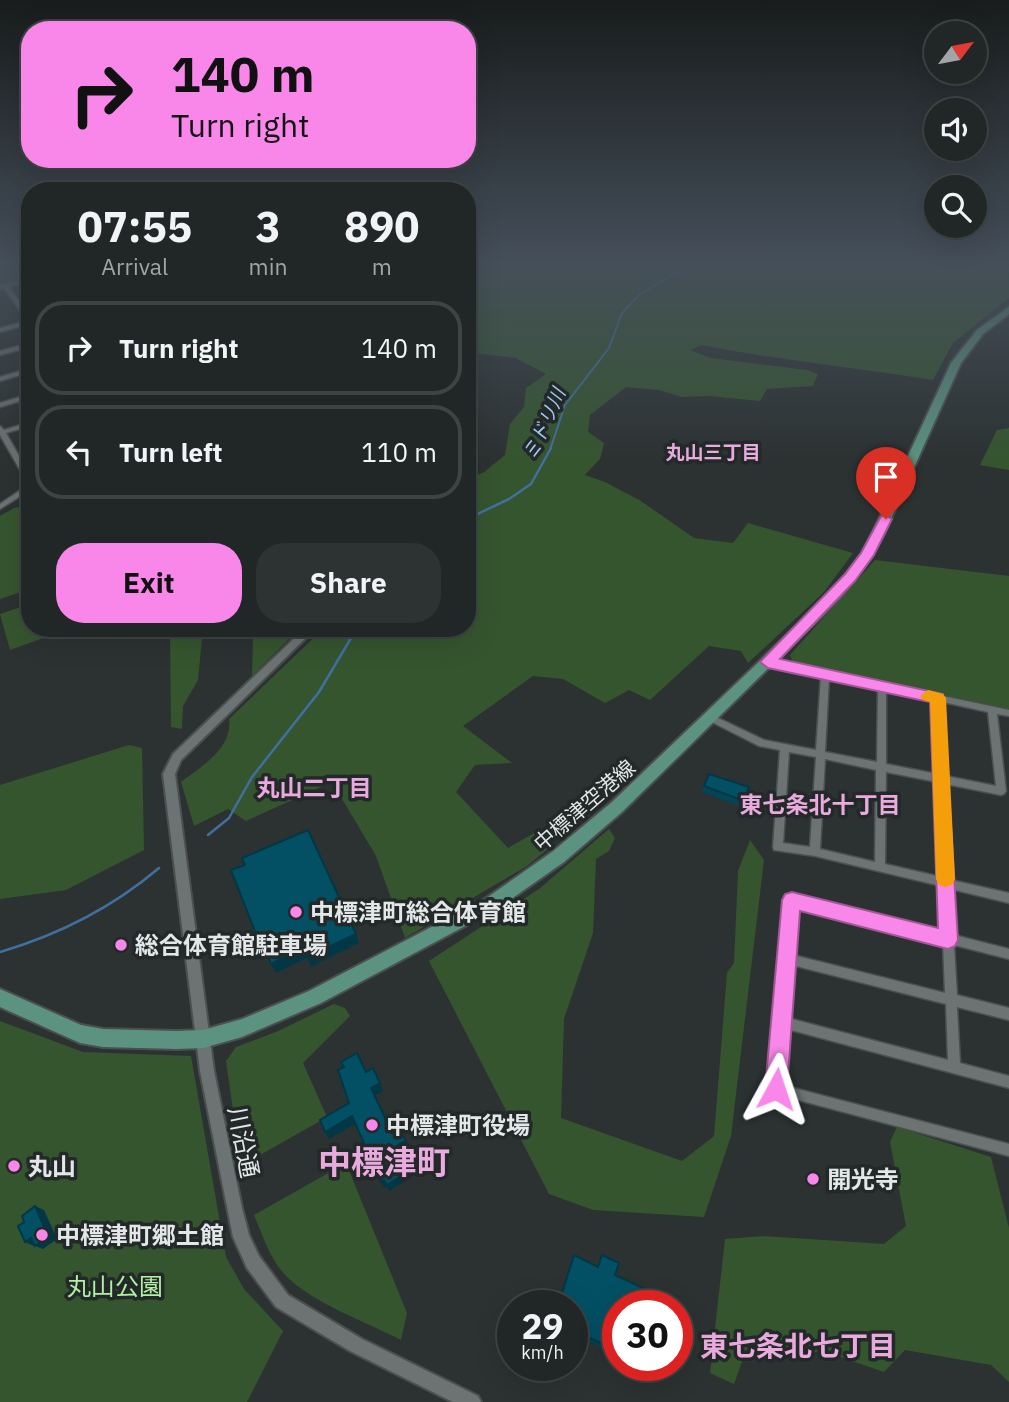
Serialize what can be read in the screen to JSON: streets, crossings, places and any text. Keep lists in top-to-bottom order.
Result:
{
  "streets": {
    "main road": ["中標津空港線"],
    "street": ["川沿通"]
  },
  "crossings": [
    ["中標津空港線", "川沿通"]
  ],
  "districts": [
    "丸山三丁目",
    "丸山二丁目",
    "東七条北十丁目",
    "中標津町",
    "東七条北七丁目"
  ],
  "water": ["ミドリ川"],
  "parks": ["丸山公園"],
  "places": [
    "中標津町総合体育館",
    "総合体育館駐車場",
    "中標津町役場",
    "丸山",
    "開光寺",
    "中標津町郷土館"
  ],
  "north": "top right",
  "page": {
    "turn": ["140 m", "Turn right"],
    "eta": [
      "07:55",
      "Arrival",
      "3",
      "min",
      "890",
      "m"
    ],
    "list": [
      {
        "name": "Turn right",
        "value": "140 m"
      },
      {
        "name": "Turn left",
        "value": "110 m"
      }
    ],
    "buttons": ["Exit", "Share"],
    "speed": "29 km/h",
    "limit": "30"
  }
}
